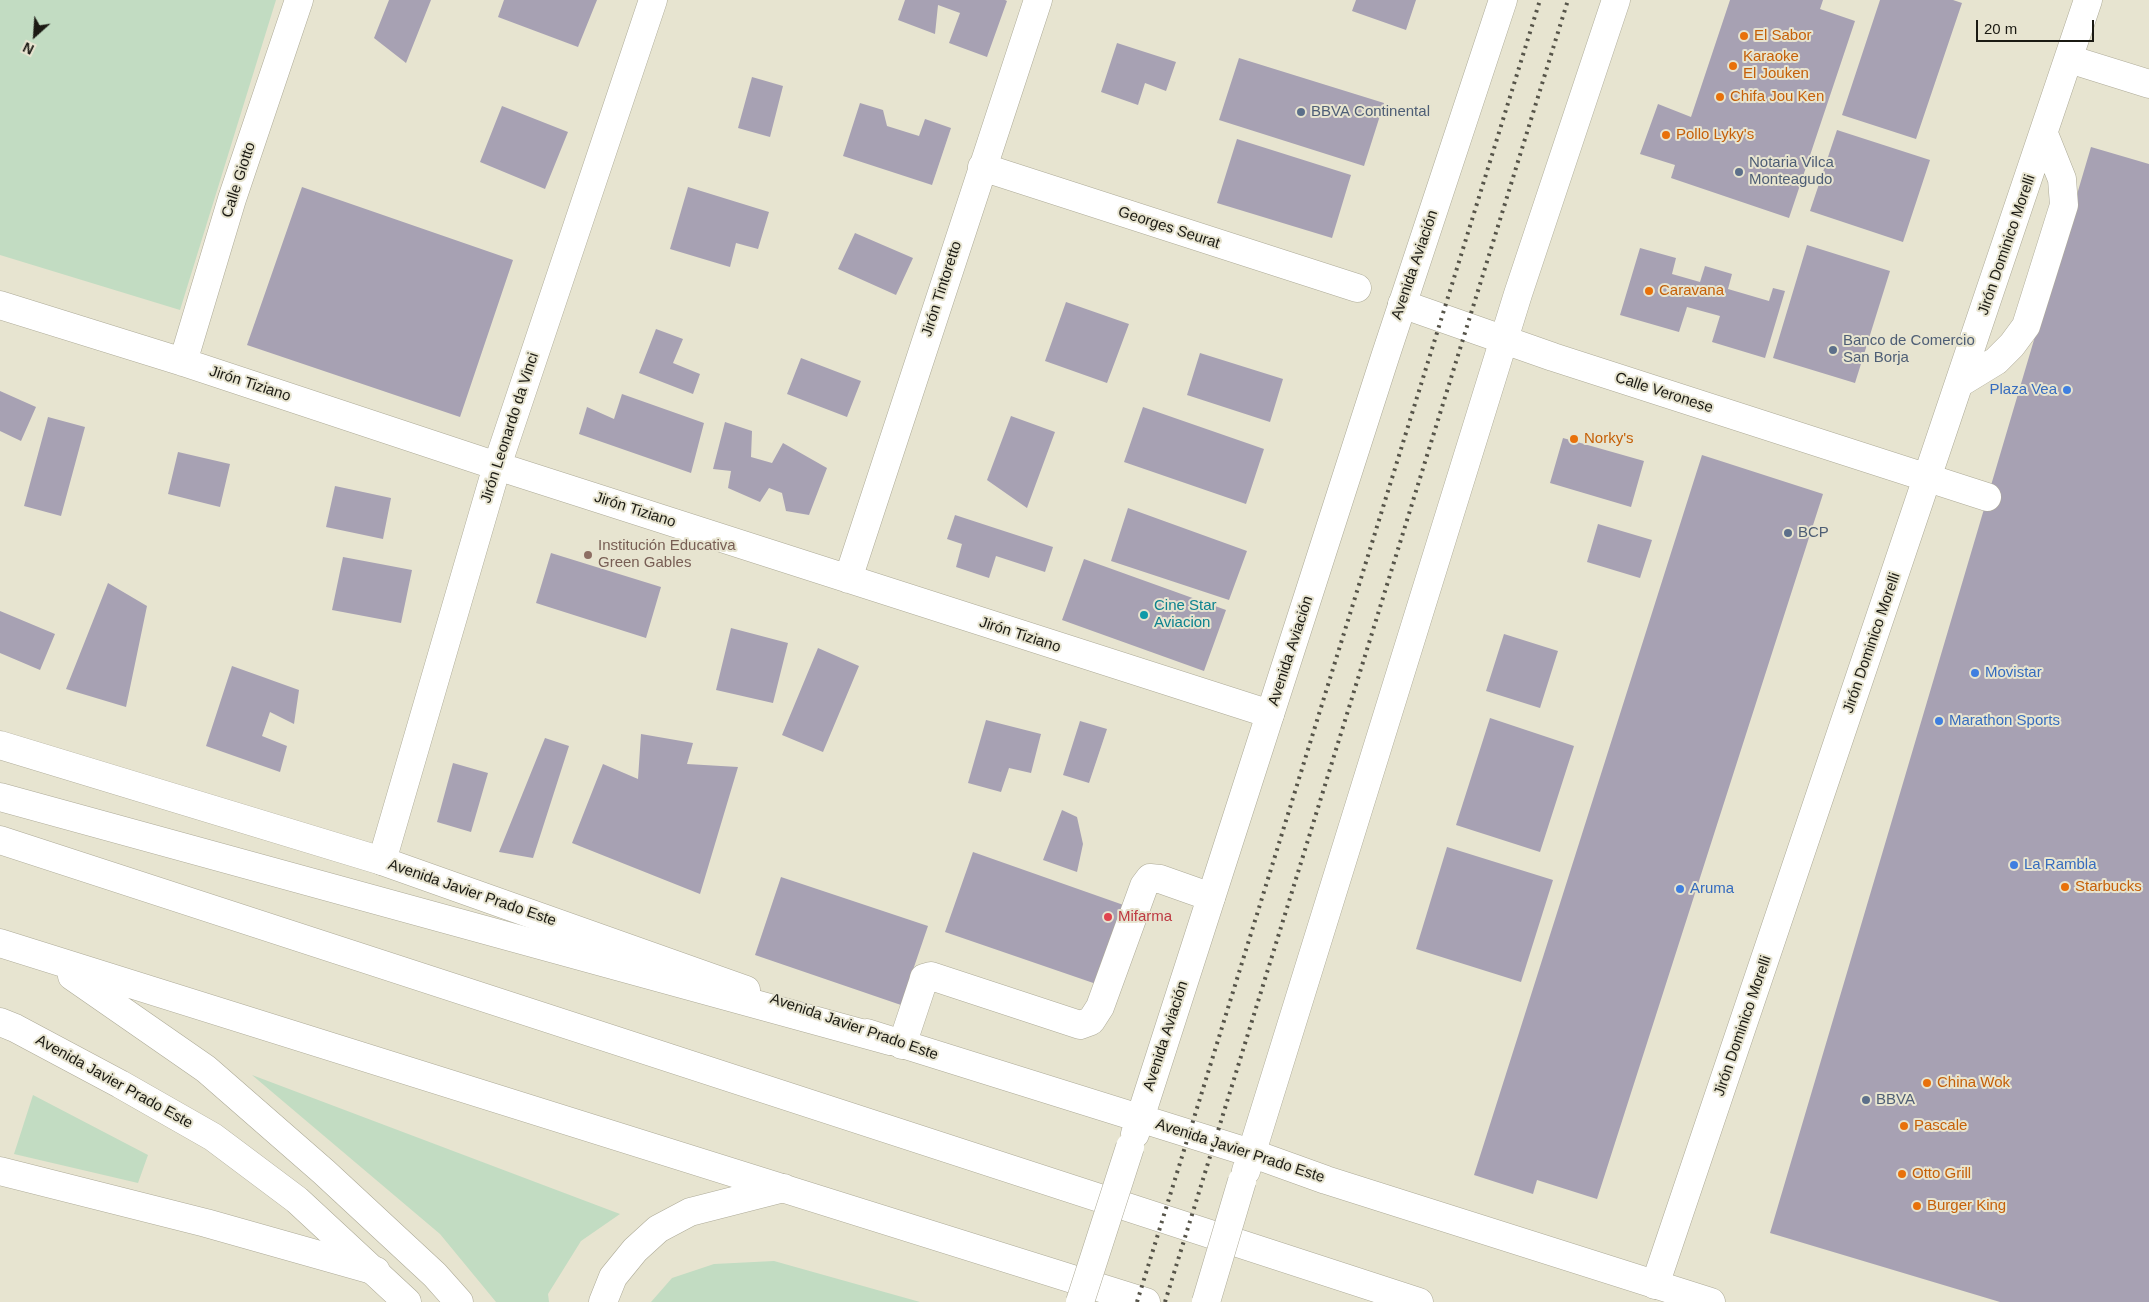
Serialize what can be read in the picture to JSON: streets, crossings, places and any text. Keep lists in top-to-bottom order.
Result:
{
  "streets": {
    "main road": [
      "Calle Giotto",
      "Georges Seurat",
      "Jirón Dominico Morelli",
      "Avenida Aviación",
      "Jirón Tintoretto",
      "Jirón Tiziano",
      "Calle Veronese",
      "Jirón Leonardo da Vinci",
      "Avenida Javier Prado Este"
    ]
  },
  "crossings": [
    ["Calle Giotto", "Jirón Tiziano"],
    ["Georges Seurat", "Jirón Tintoretto"],
    ["Jirón Dominico Morelli", "Calle Veronese"],
    ["Jirón Dominico Morelli", "Avenida Javier Prado Este"],
    ["Avenida Aviación", "Jirón Tiziano"],
    ["Avenida Aviación", "Calle Veronese"],
    ["Avenida Aviación", "Avenida Javier Prado Este"],
    ["Jirón Tintoretto", "Jirón Tiziano"],
    ["Jirón Tiziano", "Jirón Leonardo da Vinci"],
    ["Jirón Leonardo da Vinci", "Avenida Javier Prado Este"]
  ],
  "places": [
    "El Sabor",
    "Karaoke El Jouken",
    "Chifa Jou Ken",
    "BBVA Continental",
    "Pollo Lyky's",
    "Notaria Vilca Monteagudo",
    "Caravana",
    "Banco de Comercio San Borja",
    "Plaza Vea",
    "Norky's",
    "BCP",
    "Institución Educativa Green Gables",
    "Cine Star Aviacion",
    "Movistar",
    "Marathon Sports",
    "La Rambla",
    "Starbucks",
    "Aruma",
    "Mifarma",
    "China Wok",
    "BBVA",
    "Pascale",
    "Otto Grill",
    "Burger King"
  ],
  "scale_bar": "20 m",
  "north": "bottom left"
}
